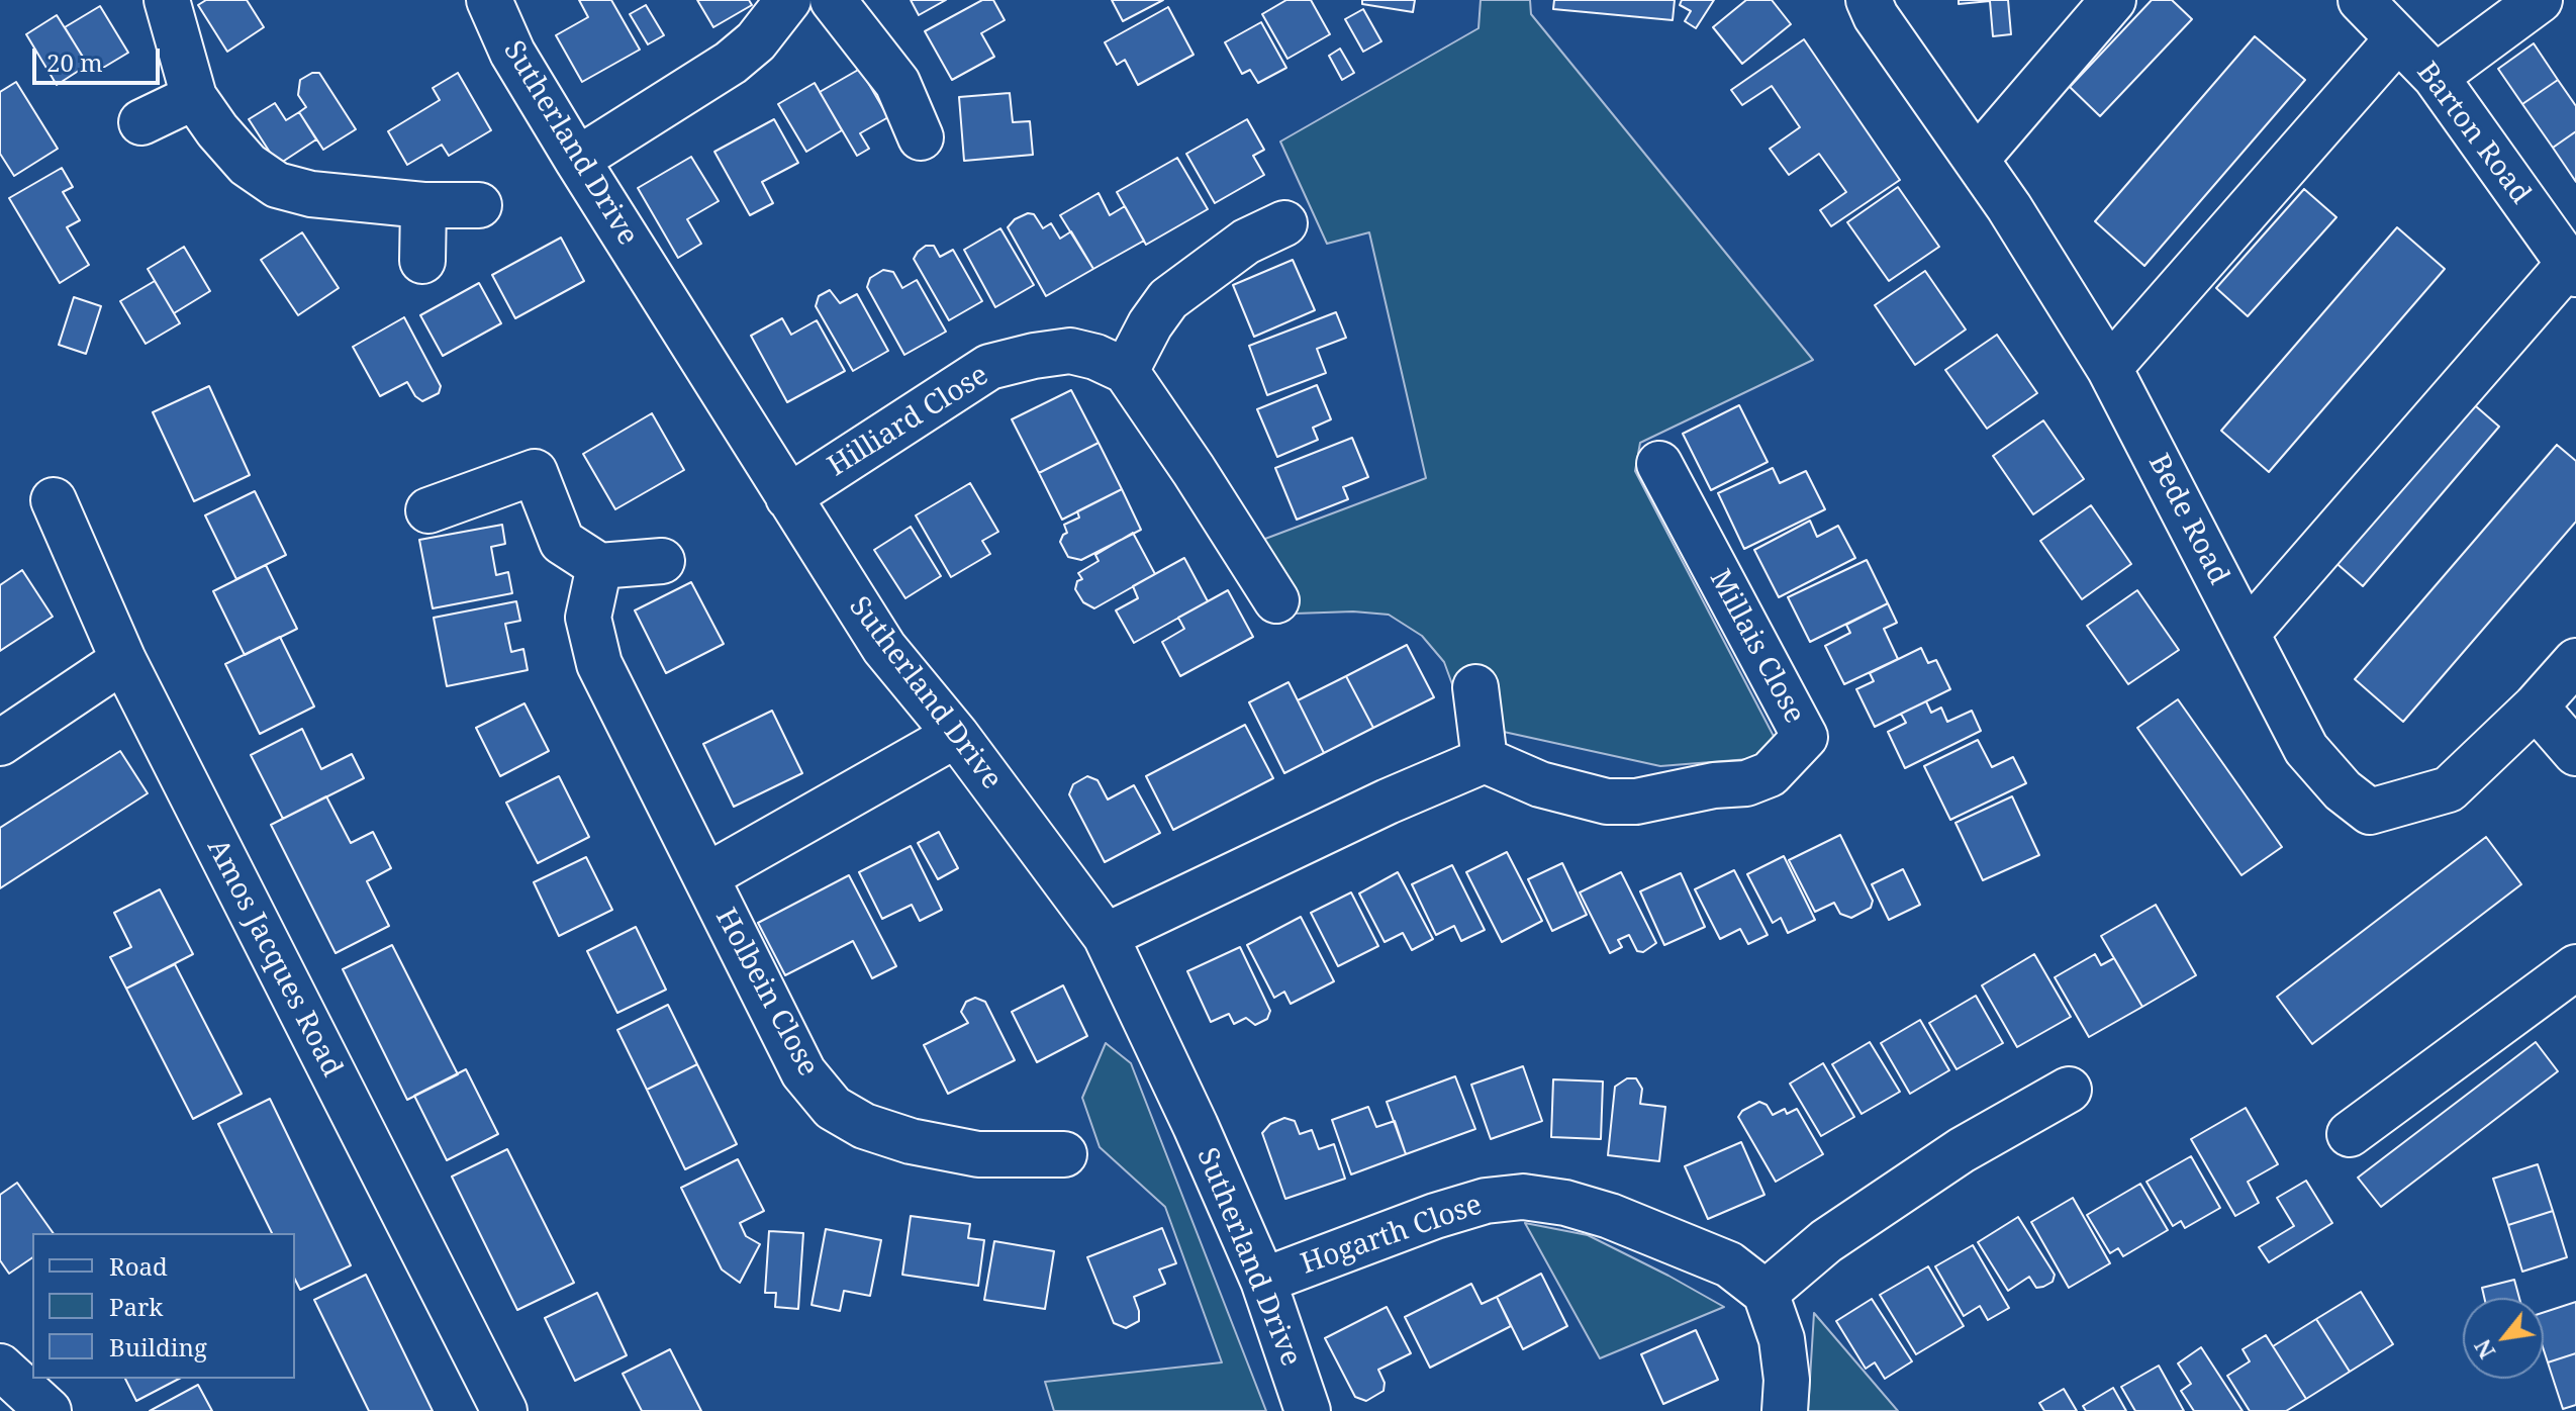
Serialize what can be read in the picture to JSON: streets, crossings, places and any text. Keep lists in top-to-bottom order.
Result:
{
  "streets": {
    "street": [
      "Barton Road",
      "Sutherland Drive",
      "Hilliard Close",
      "Bede Road",
      "Millais Close",
      "Amos Jacques Road",
      "Holbein Close",
      "Hogarth Close"
    ]
  },
  "crossings": [
    ["Sutherland Drive", "Hilliard Close"],
    ["Sutherland Drive", "Holbein Close"],
    ["Sutherland Drive", "Hogarth Close"]
  ],
  "legend": ["Road", "Park", "Building"],
  "scale_bar": "20 m",
  "north": "bottom left"
}
